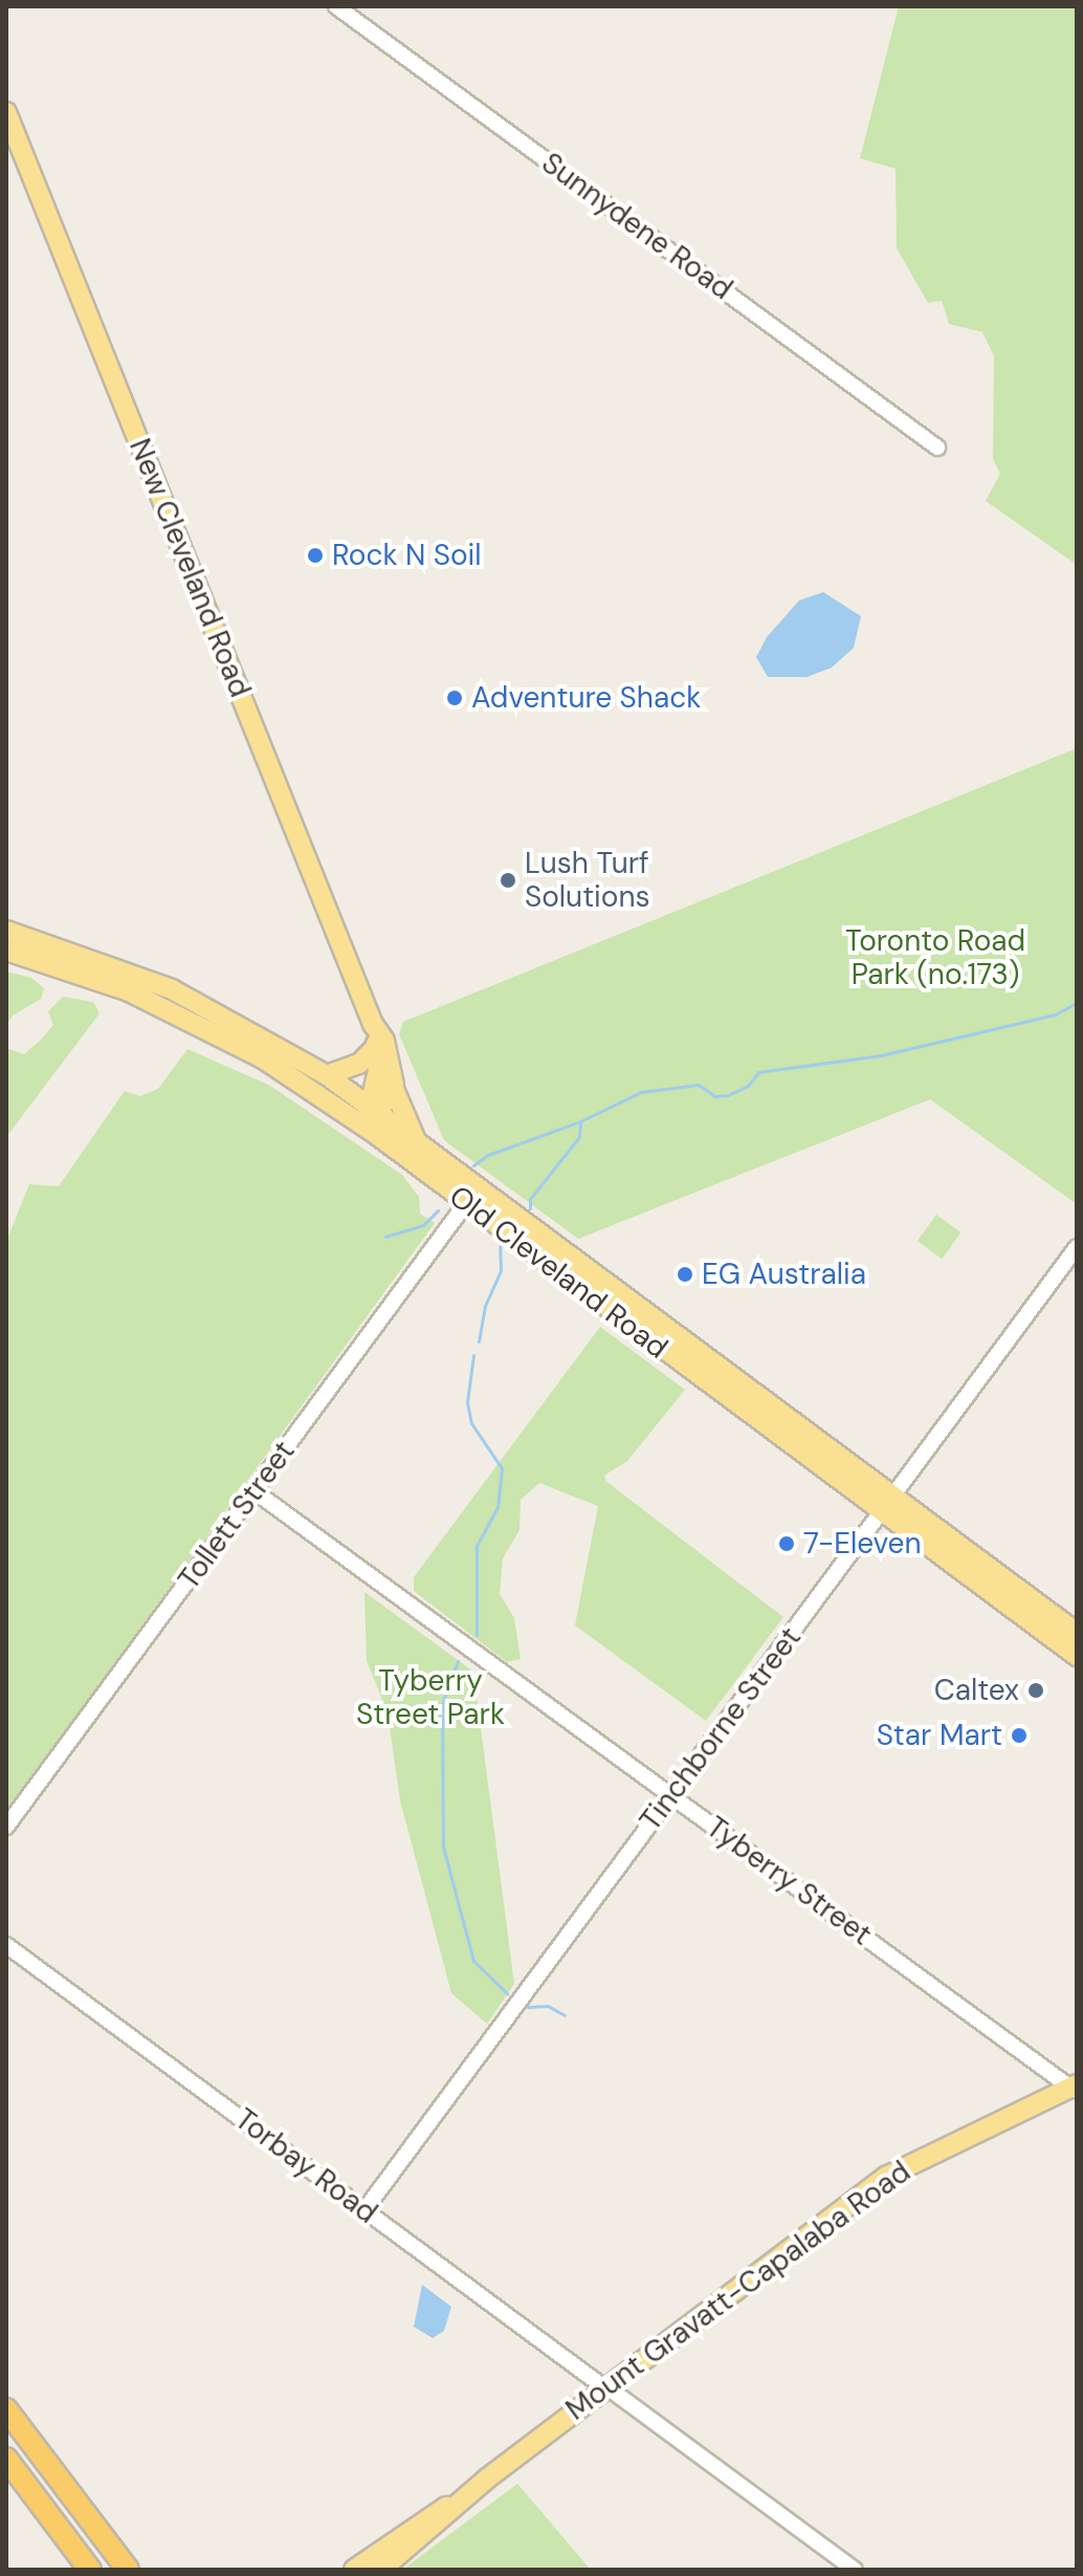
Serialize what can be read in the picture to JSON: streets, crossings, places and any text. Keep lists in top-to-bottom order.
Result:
{
  "streets": {
    "main road": ["New Cleveland Road", "Old Cleveland Road", "Mount Gravatt-Capalaba Road"],
    "street": [
      "Sunnydene Road",
      "Tollett Street",
      "Tinchborne Street",
      "Tyberry Street",
      "Torbay Road"
    ]
  },
  "crossings": [
    ["New Cleveland Road", "Old Cleveland Road"],
    ["Old Cleveland Road", "Tollett Street"],
    ["Old Cleveland Road", "Tinchborne Street"],
    ["Tollett Street", "Tyberry Street"],
    ["Tinchborne Street", "Tyberry Street"],
    ["Tinchborne Street", "Torbay Road"],
    ["Tyberry Street", "Mount Gravatt-Capalaba Road"],
    ["Torbay Road", "Mount Gravatt-Capalaba Road"]
  ],
  "parks": ["Toronto Road Park (no.173)", "Tyberry Street Park"],
  "places": [
    "Rock N Soil",
    "Adventure Shack",
    "Lush Turf Solutions",
    "EG Australia",
    "7-Eleven",
    "Caltex",
    "Star Mart"
  ]
}
